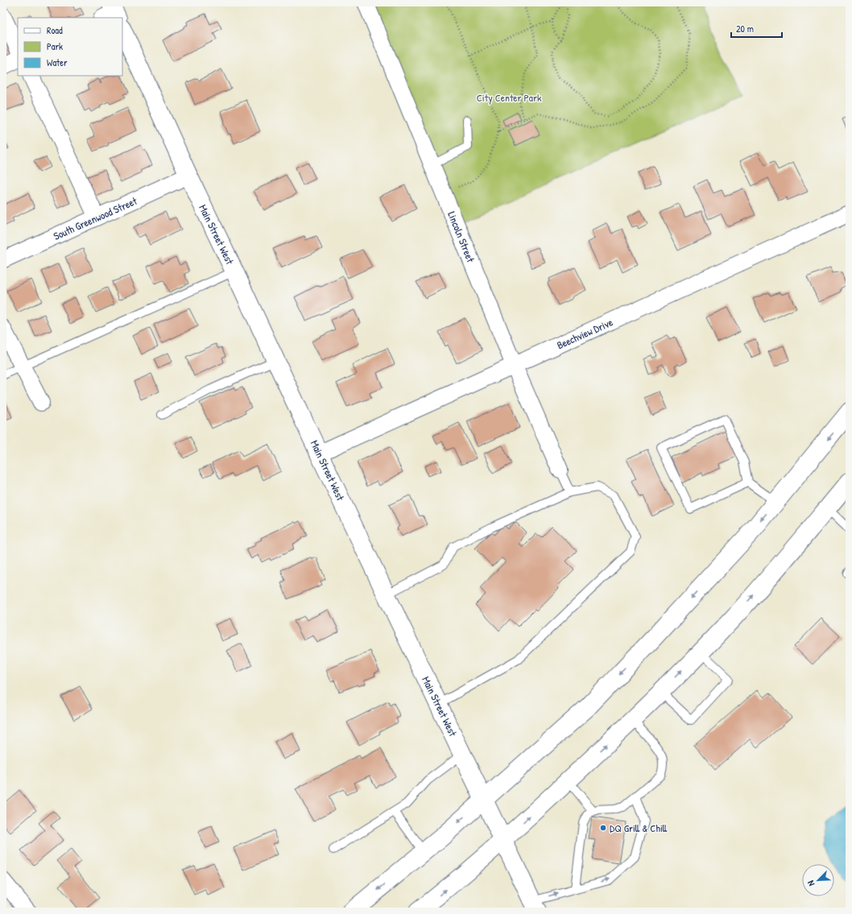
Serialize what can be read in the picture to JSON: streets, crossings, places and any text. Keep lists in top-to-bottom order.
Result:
{
  "streets": {
    "main road": ["Main Street West"],
    "street": ["South Greenwood Street", "Lincoln Street", "Beechview Drive"]
  },
  "crossings": [
    ["South Greenwood Street", "Main Street West"],
    ["Main Street West", "Beechview Drive"],
    ["Lincoln Street", "Beechview Drive"]
  ],
  "parks": ["City Center Park"],
  "places": ["DQ Grill & Chill"],
  "legend": ["Road", "Park", "Water"],
  "scale_bar": "20 m",
  "north": "bottom left"
}
